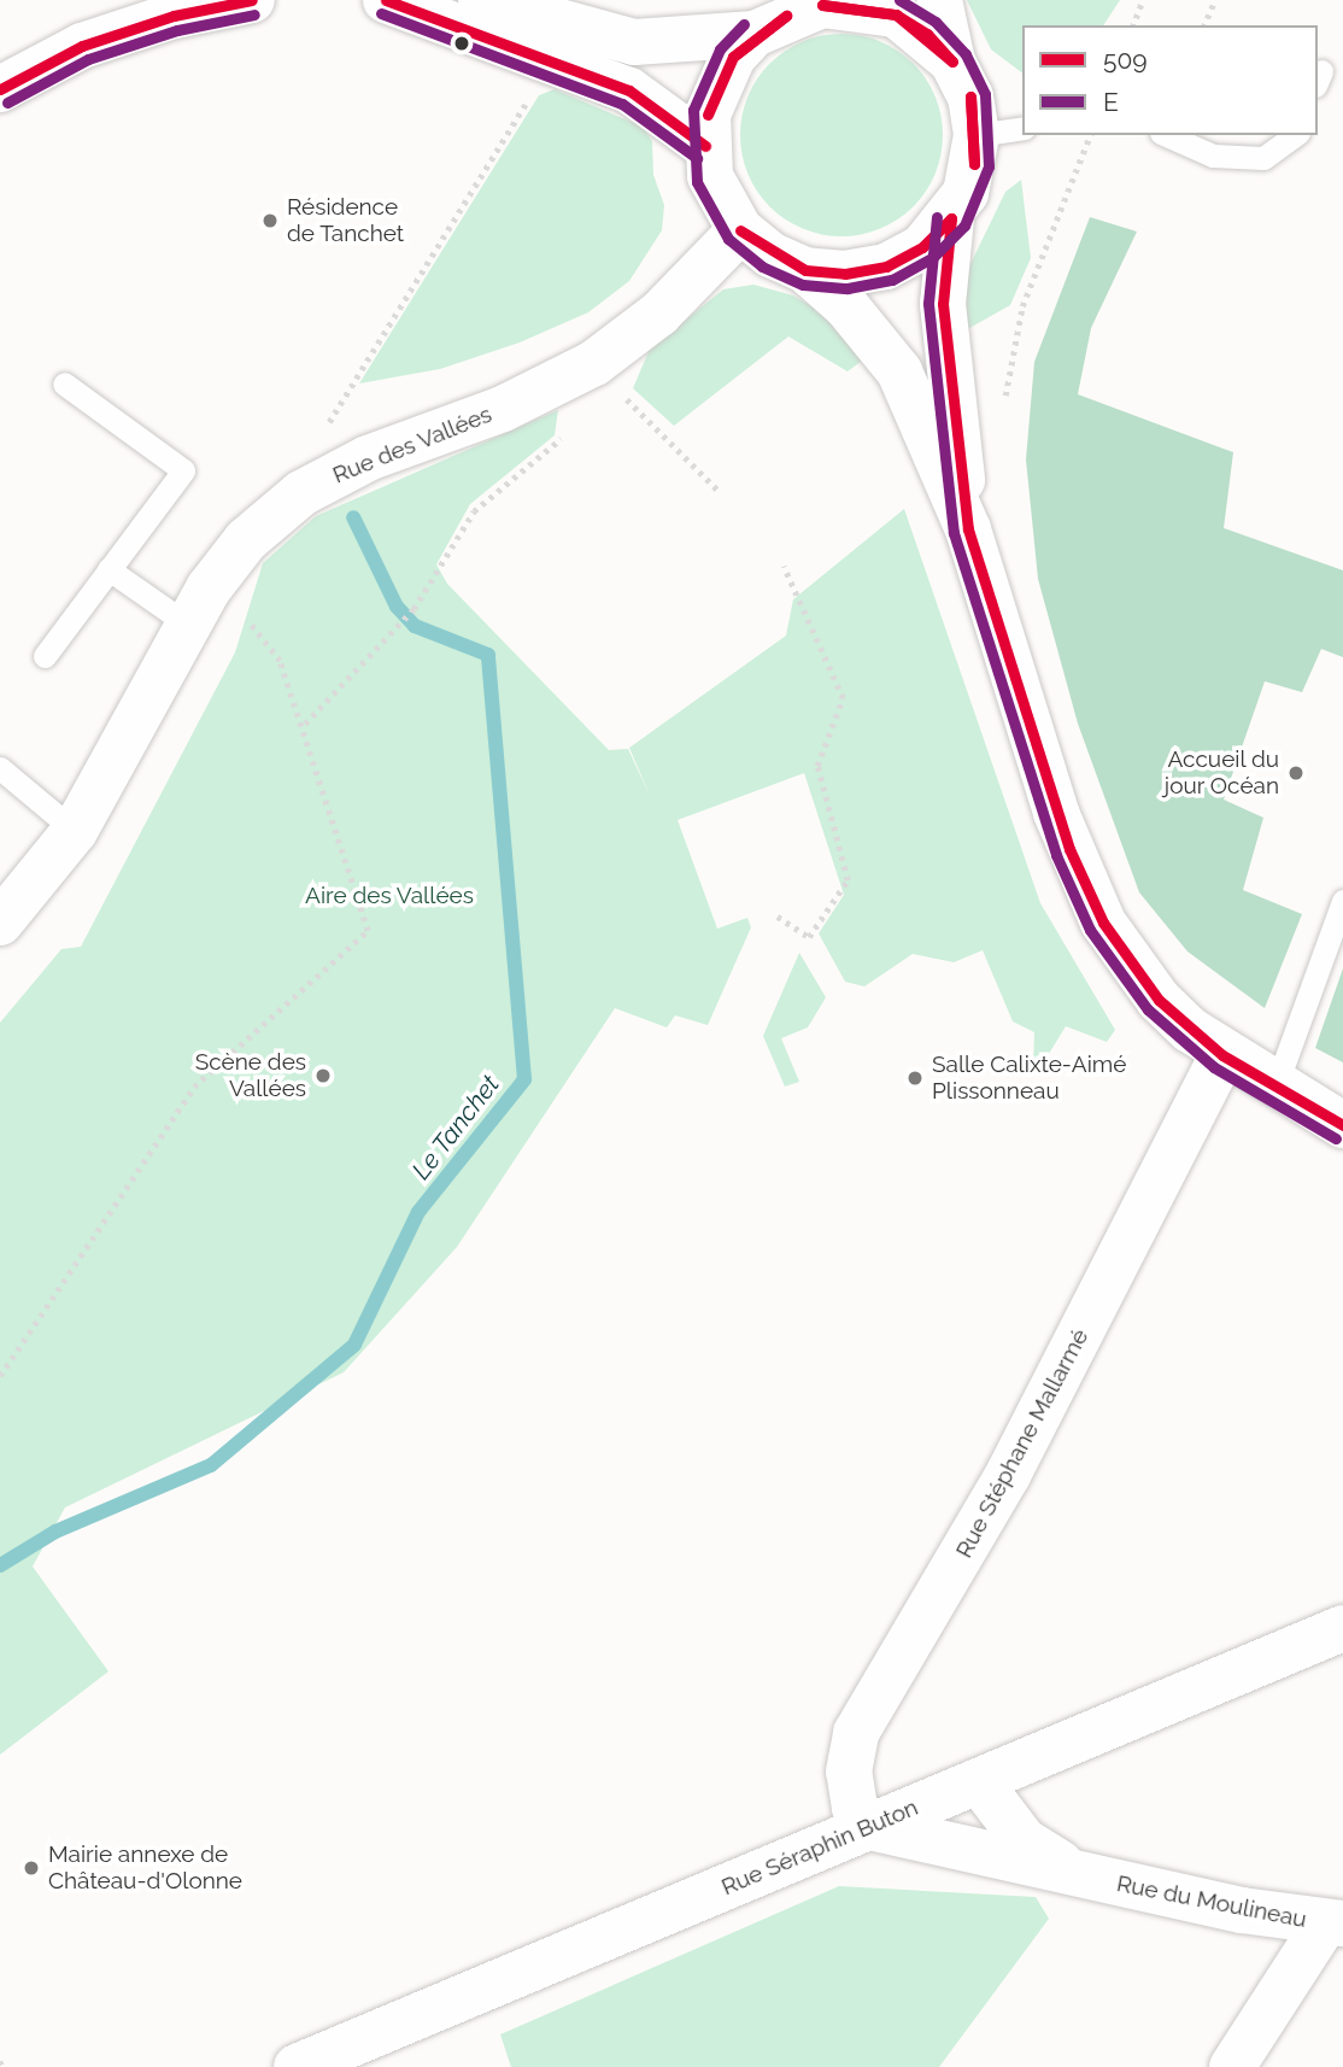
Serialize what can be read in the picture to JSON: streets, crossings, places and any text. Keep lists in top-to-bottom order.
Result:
{
  "streets": {
    "street": [
      "Rue des Vallées",
      "Rue Stéphane Mallarmé",
      "Rue Séraphin Buton",
      "Rue du Moulineau"
    ]
  },
  "crossings": [
    ["Rue Stéphane Mallarmé", "Rue Séraphin Buton"],
    ["Rue Stéphane Mallarmé", "Rue du Moulineau"],
    ["Rue Séraphin Buton", "Rue du Moulineau"]
  ],
  "water": ["Le Tanchet"],
  "parks": ["Aire des Vallées"],
  "places": [
    "Résidence de Tanchet",
    "Accueil du jour Océan",
    "Scène des Vallées",
    "Salle Calixte-Aimé Plissonneau",
    "Mairie annexe de Château-d'Olonne"
  ],
  "lines": ["transit line 509", "transit line E"],
  "legend": ["509", "E"]
}
